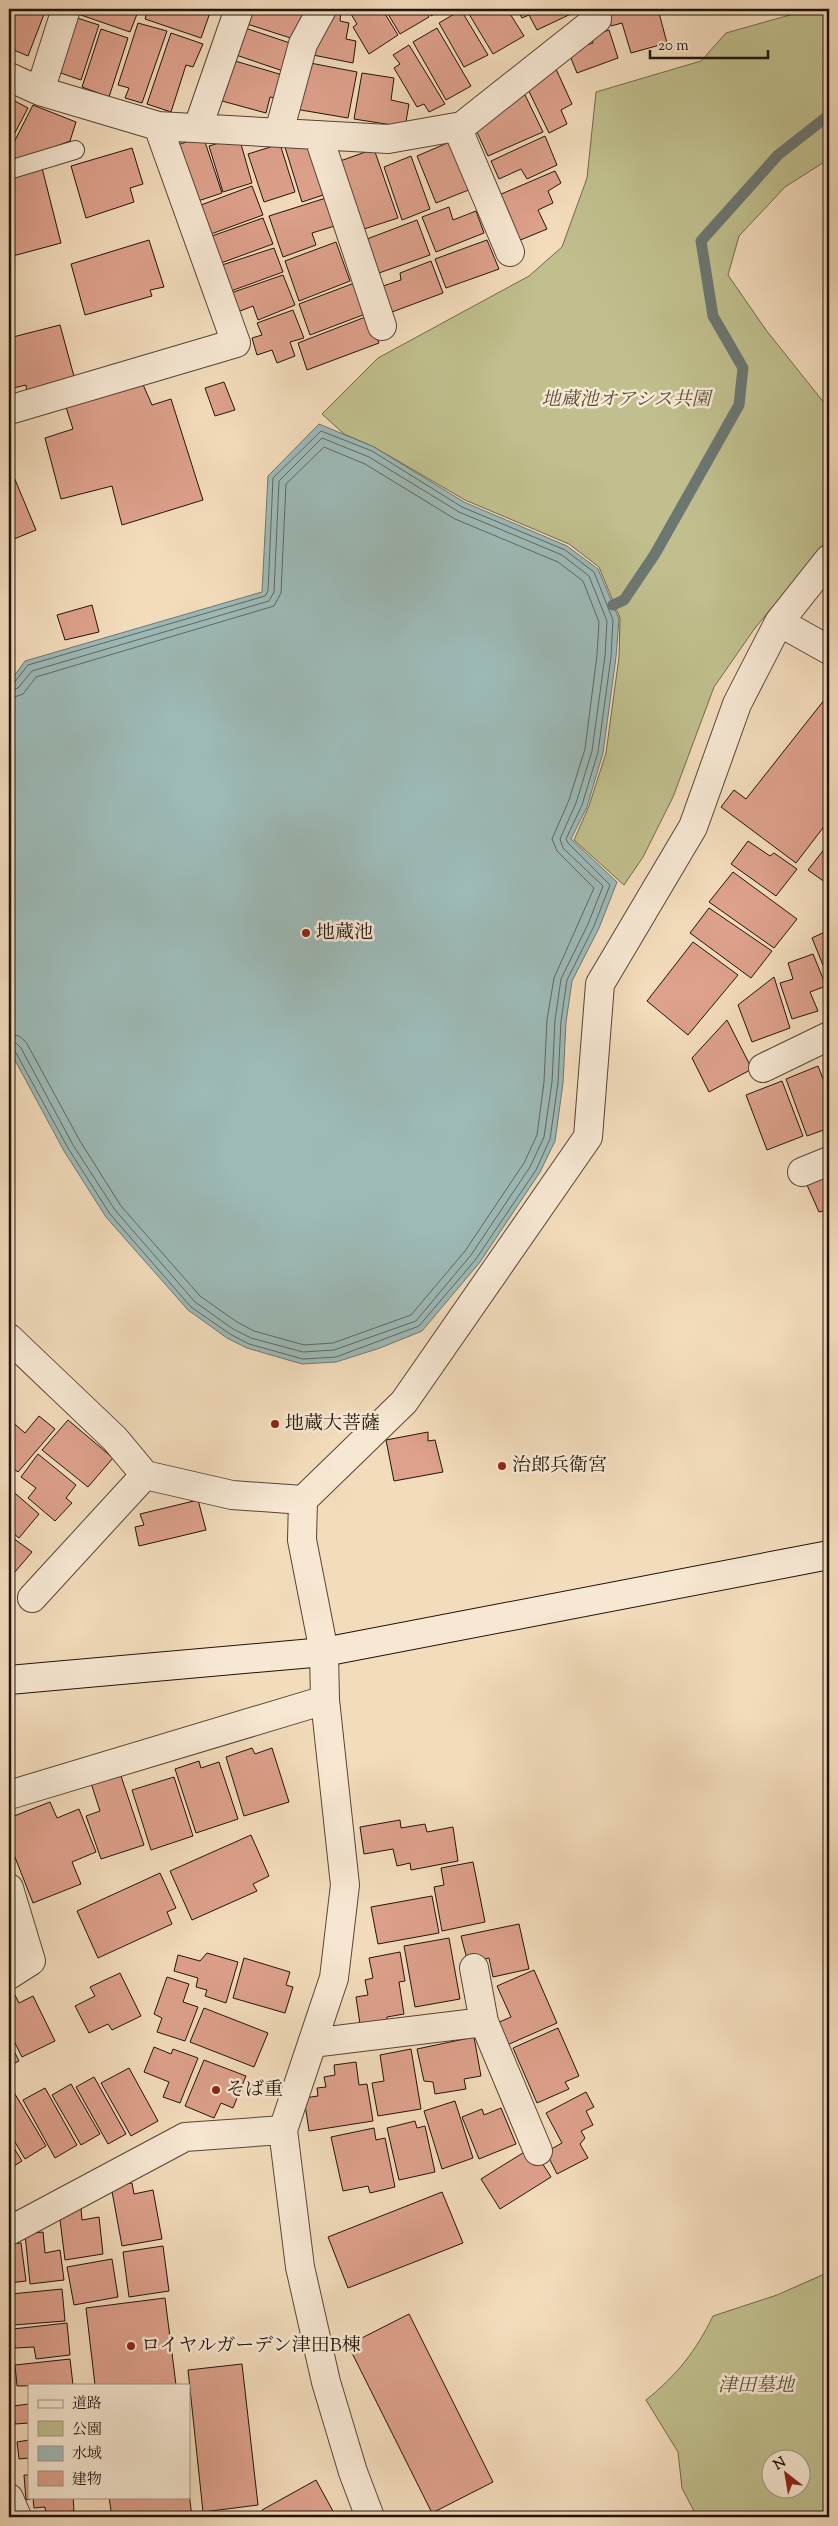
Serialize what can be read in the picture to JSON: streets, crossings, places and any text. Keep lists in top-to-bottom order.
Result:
{
  "parks": ["地蔵池オアシス共園", "津田墓地"],
  "places": [
    "地蔵池",
    "地蔵大菩薩",
    "治郎兵衛宮",
    "そば重",
    "ロイヤルガーデン津田B棟"
  ],
  "legend": [
    "道路",
    "公園",
    "水域",
    "建物"
  ],
  "scale_bar": "20 m",
  "north": "top left"
}
